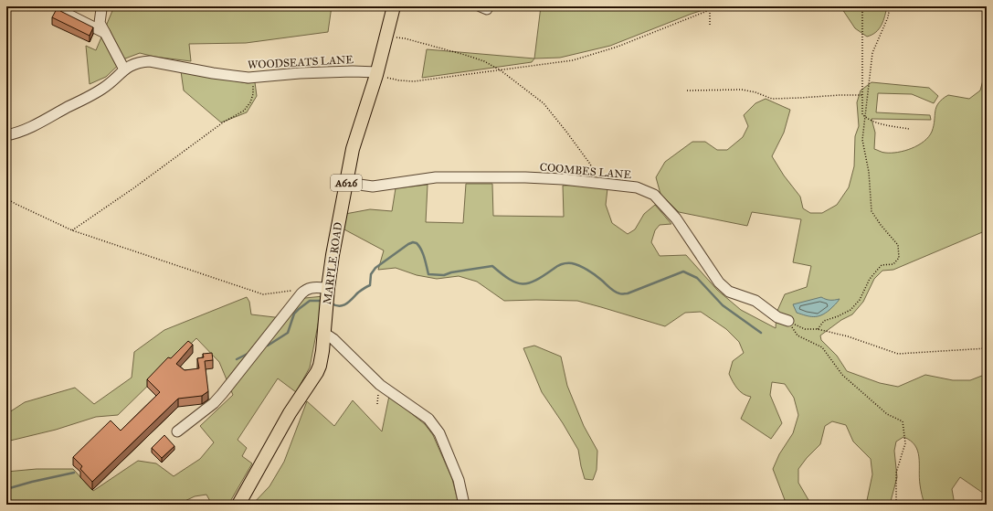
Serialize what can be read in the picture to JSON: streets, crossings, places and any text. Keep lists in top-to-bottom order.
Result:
{
  "streets": {
    "main road": ["A626", "MARPLE ROAD"],
    "street": ["WOODSEATS LANE", "COOMBES LANE"]
  },
  "crossings": [
    ["WOODSEATS LANE", "MARPLE ROAD"],
    ["COOMBES LANE", "MARPLE ROAD"]
  ]
}
